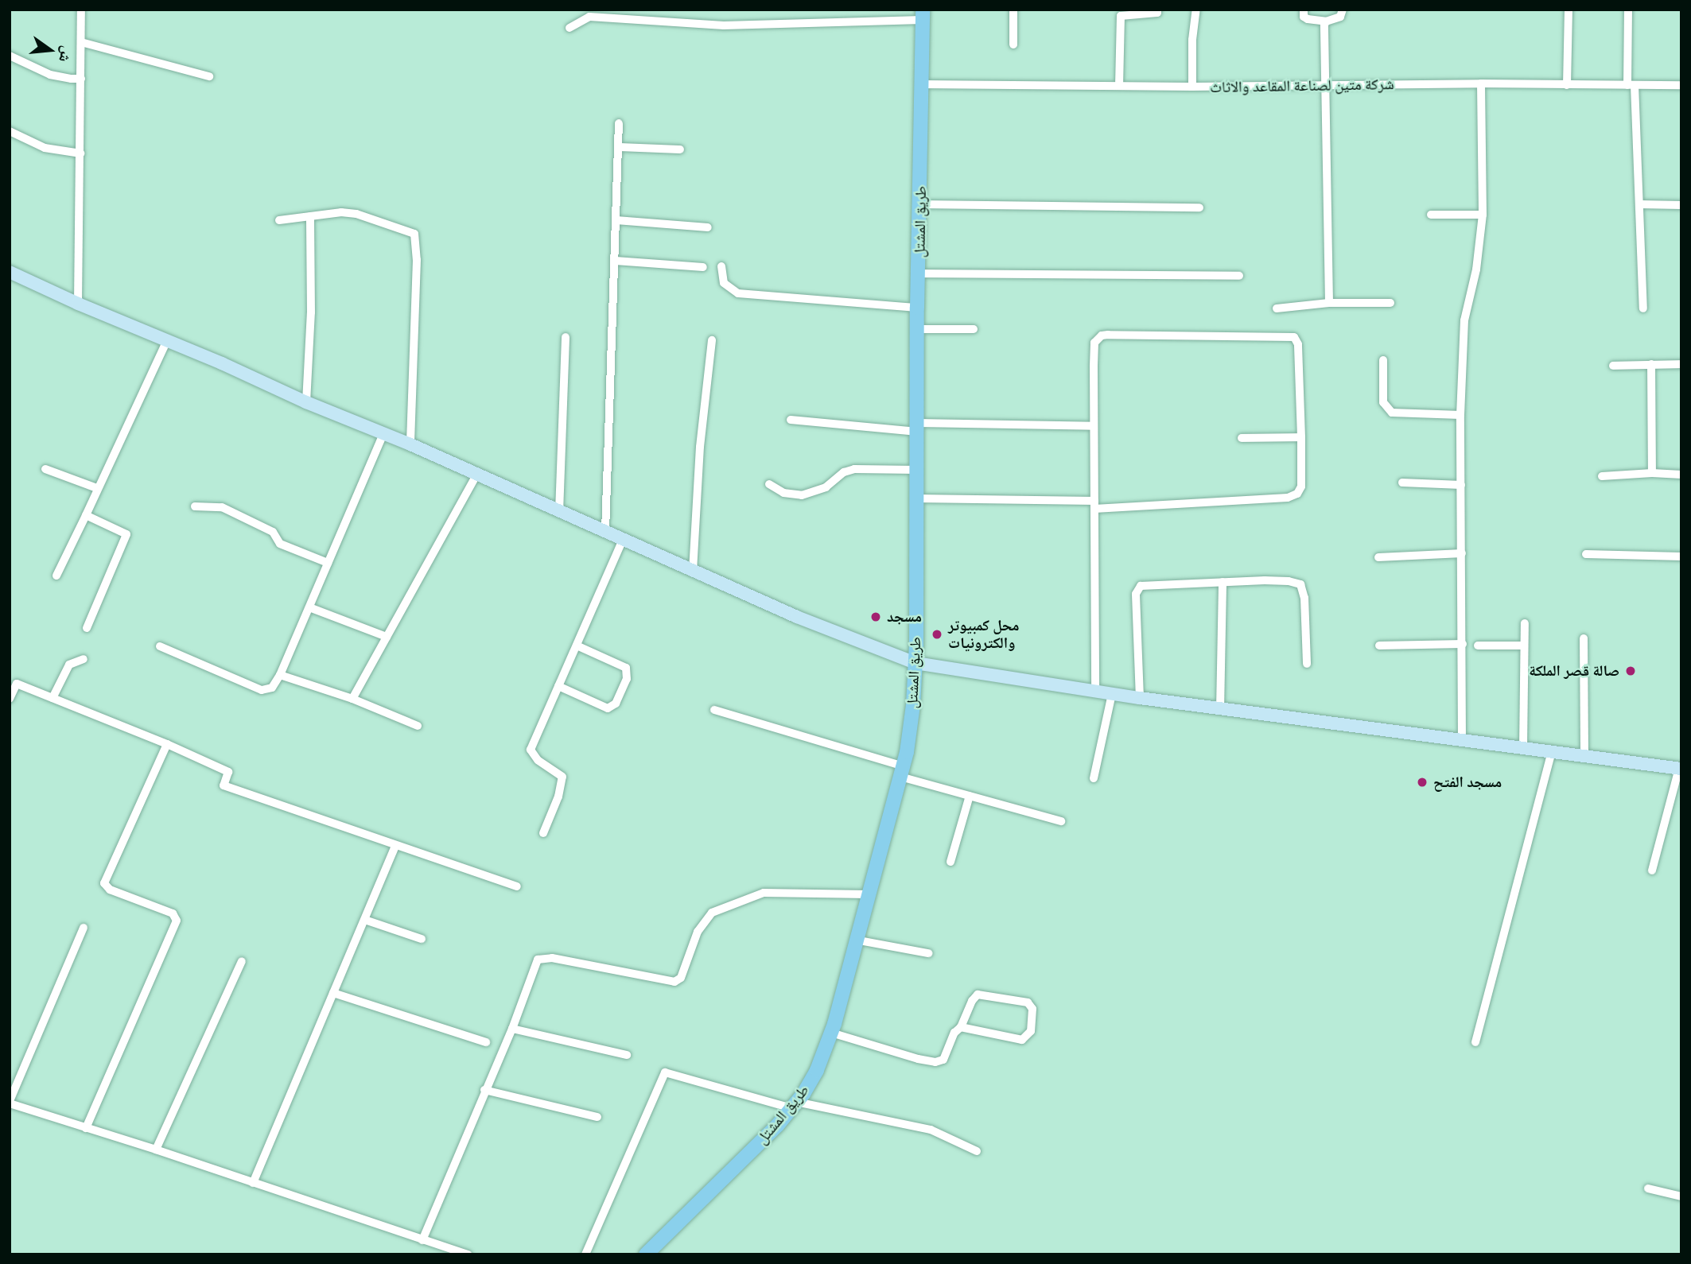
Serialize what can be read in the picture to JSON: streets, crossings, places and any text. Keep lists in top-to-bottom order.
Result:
{
  "streets": {
    "main road": ["طريق المشتل"],
    "street": ["شركة متين لصناعة المقاعد والاثاث"]
  },
  "crossings": [
    ["شركة متين لصناعة المقاعد والاثاث", "طريق المشتل"]
  ],
  "places": [
    "مسجد",
    "محل كمبيوتر والكترونيات",
    "صالة قصر الملكة",
    "مسجد الفتح"
  ],
  "north": "right"
}
